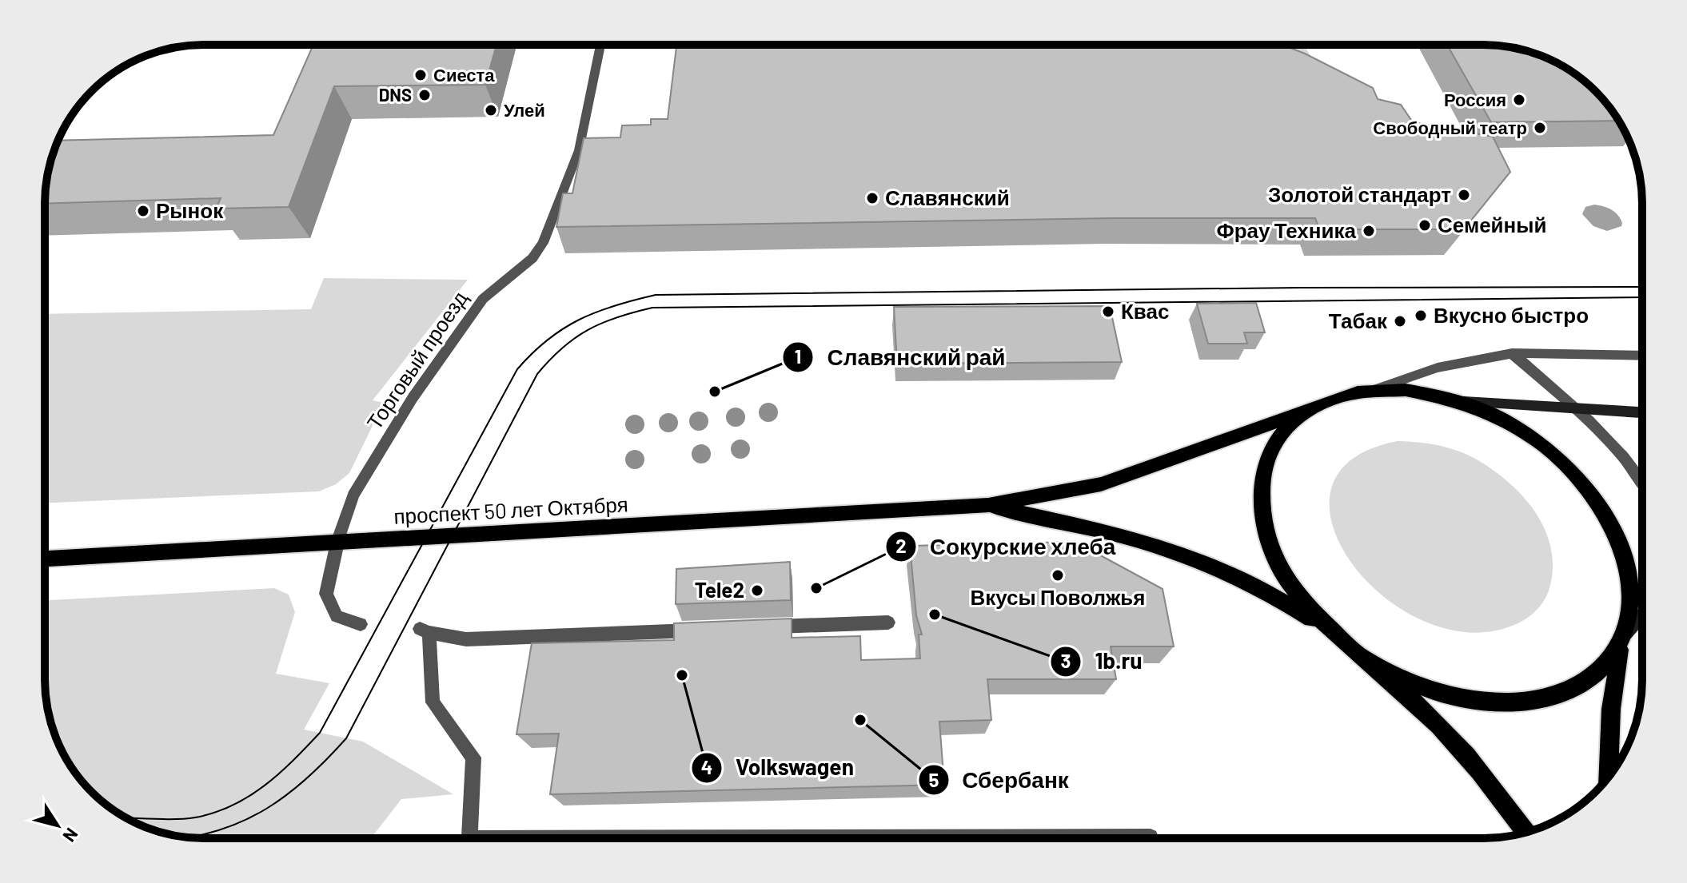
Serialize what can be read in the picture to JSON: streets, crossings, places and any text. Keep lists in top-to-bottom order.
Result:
{
  "streets": {
    "main road": ["проспект 50 лет Октября"],
    "street": ["Торговый проезд"]
  },
  "crossings": [
    ["Торговый проезд", "проспект 50 лет Октября"]
  ],
  "places": [
    "Сиеста",
    "DNS",
    "Россия",
    "Улей",
    "Свободный театр",
    "Золотой стандарт",
    "Славянский",
    "Рынок",
    "Семейный",
    "Фрау Техника",
    "Квас",
    "Вкусно быстро",
    "Табак",
    "Славянский рай",
    "Вкусы Поволжья",
    "Сокурские хлеба",
    "Tele2",
    "1b.ru",
    "Volkswagen",
    "Сбербанк"
  ],
  "north": "bottom right"
}
